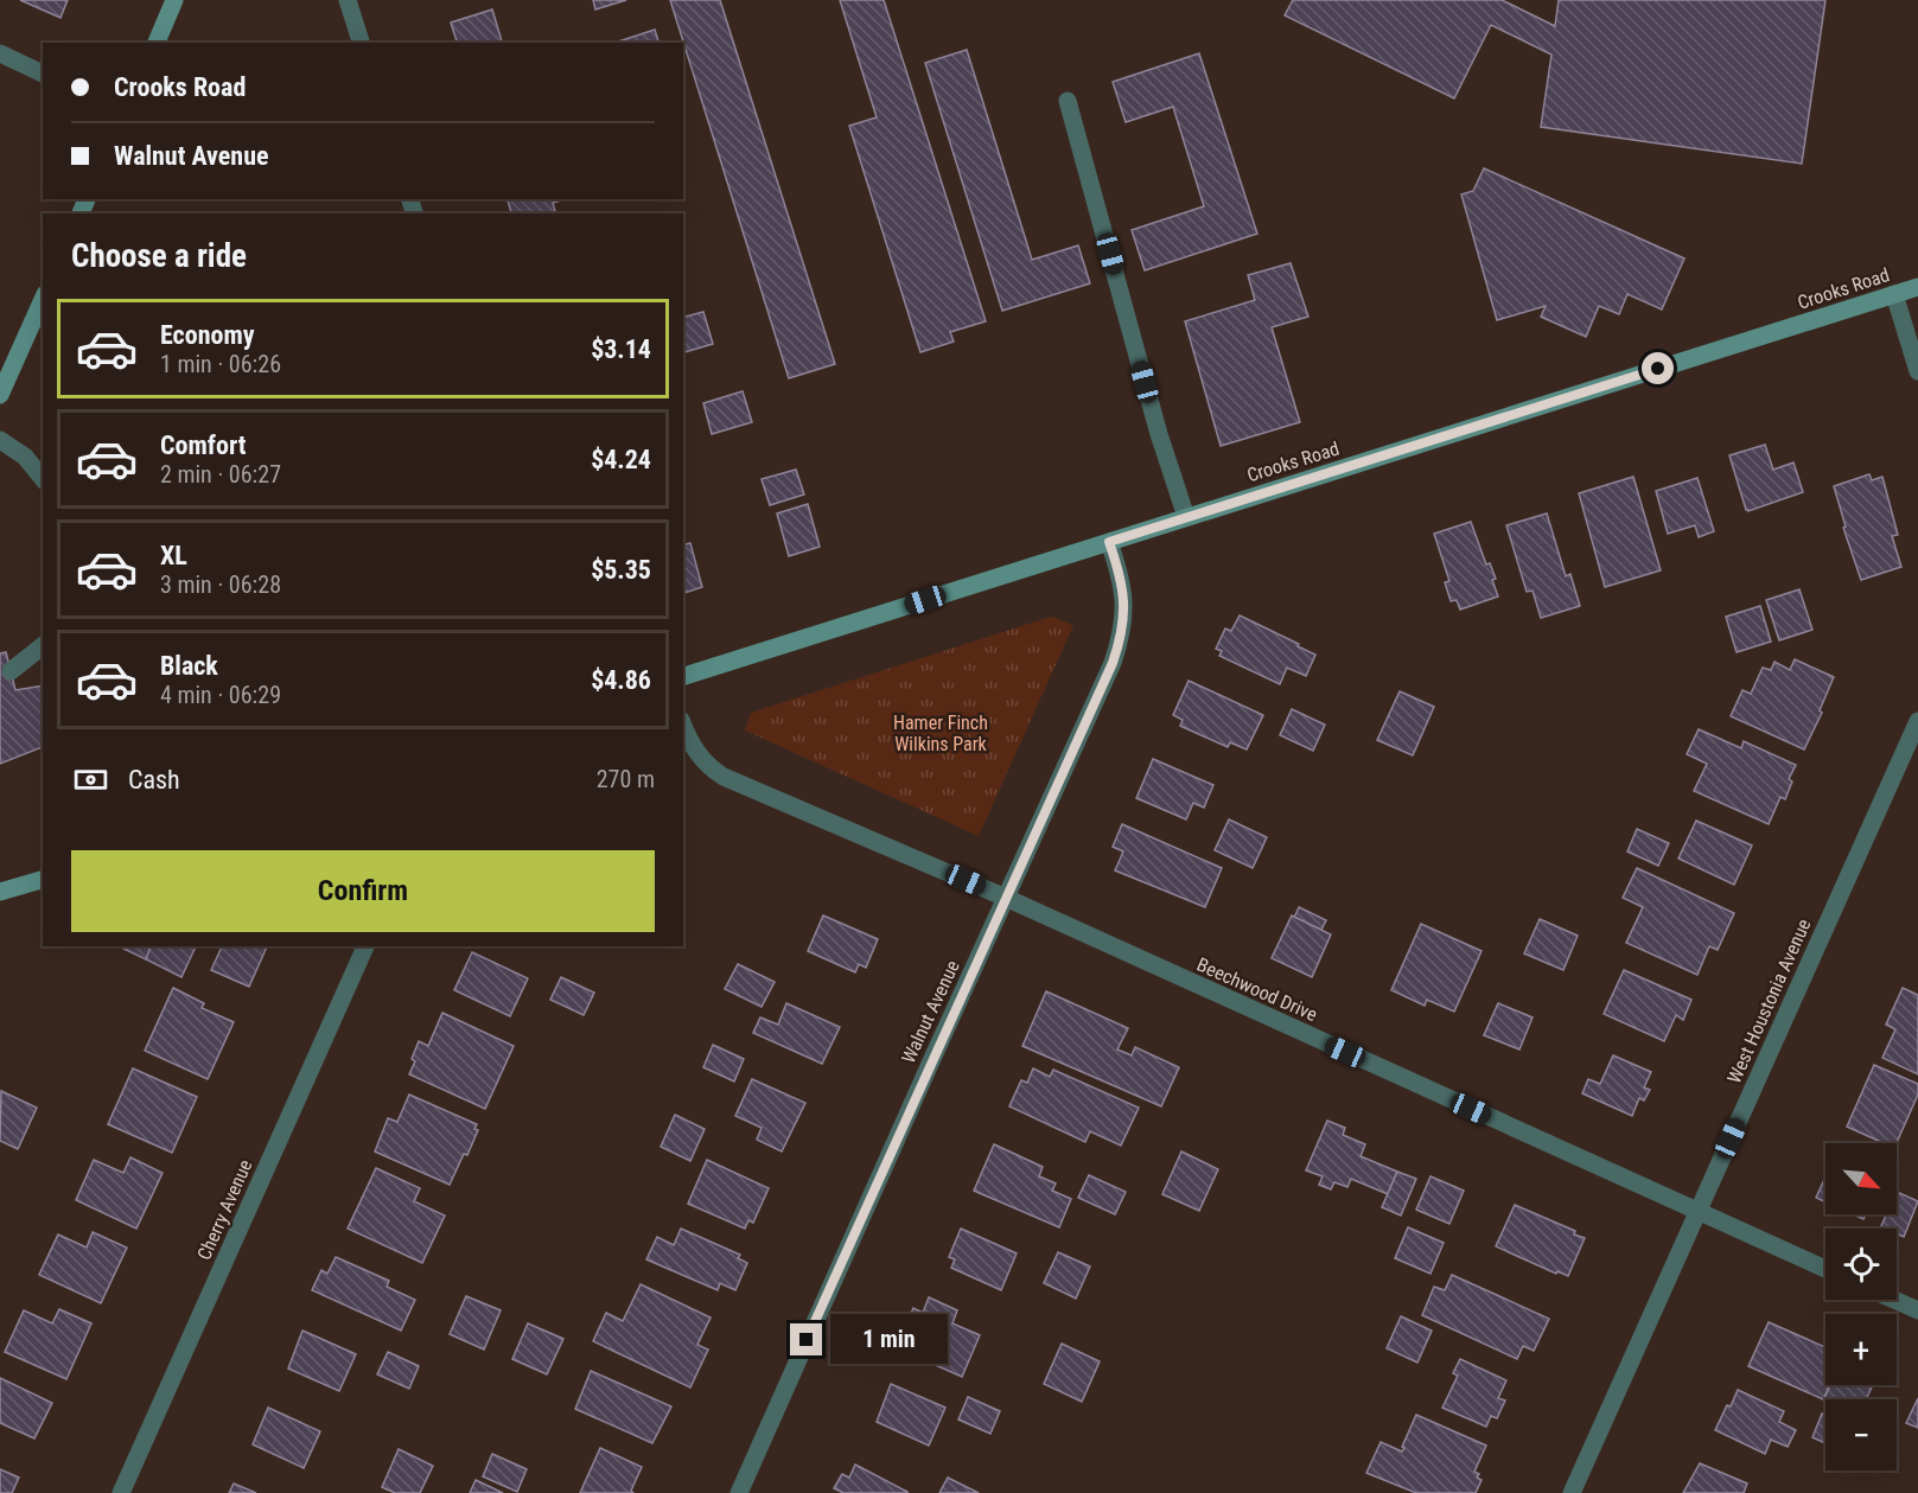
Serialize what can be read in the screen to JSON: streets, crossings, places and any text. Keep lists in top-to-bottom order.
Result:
{
  "streets": {
    "main road": ["Crooks Road"],
    "street": [
      "Beechwood Drive",
      "West Houstonia Avenue",
      "Walnut Avenue",
      "Cherry Avenue"
    ]
  },
  "crossings": [
    ["Crooks Road", "Walnut Avenue"],
    ["Beechwood Drive", "West Houstonia Avenue"],
    ["Beechwood Drive", "Walnut Avenue"]
  ],
  "parks": ["Hamer Finch Wilkins Park"],
  "north": "bottom right",
  "page": {
    "banner": ["Crooks Road", "Walnut Avenue"],
    "heading": "Choose a ride",
    "list": [
      {
        "name": "Economy",
        "note": "1 min · 06:26",
        "value": "$3.14"
      },
      {
        "name": "Comfort",
        "note": "2 min · 06:27",
        "value": "$4.24"
      },
      {
        "name": "XL",
        "note": "3 min · 06:28",
        "value": "$5.35"
      },
      {
        "name": "Black",
        "note": "4 min · 06:29",
        "value": "$4.86"
      }
    ],
    "pay": ["Cash", "270 m"],
    "buttons": "Confirm",
    "map_buttons": ["+", "−"],
    "bubble": "1 min"
  }
}
